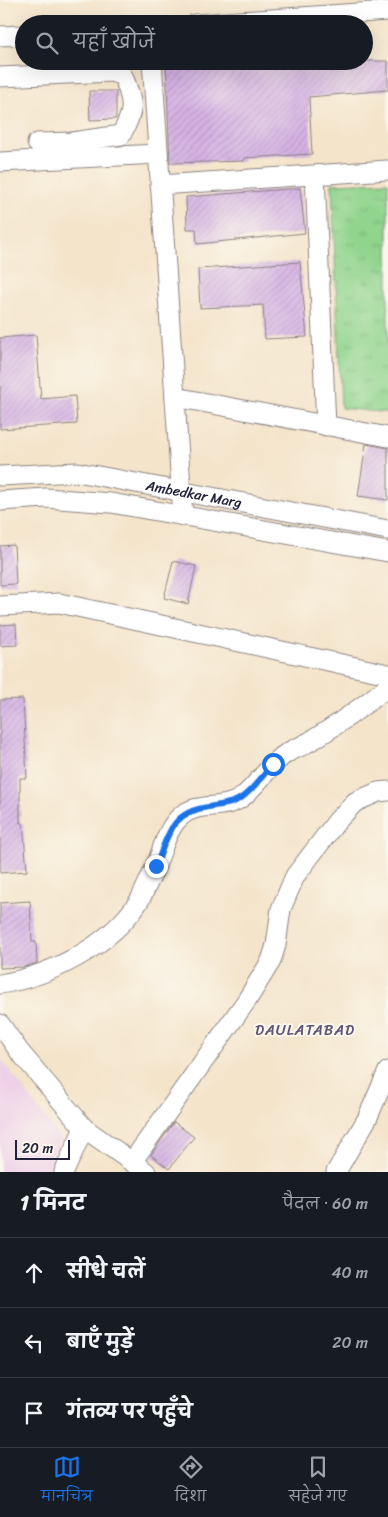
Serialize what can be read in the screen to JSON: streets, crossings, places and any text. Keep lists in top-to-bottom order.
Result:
{
  "streets": {
    "street": ["Ambedkar Marg"]
  },
  "districts": ["DAULATABAD"],
  "scale_bar": "20 m",
  "page": {
    "search": "यहाँ खोजें",
    "scale": "20 m",
    "heading": ["1 मिनट", "पैदल · 60 m"],
    "list": [
      ["सीधे चलें", "40 m"],
      ["बाएँ मुड़ें", "20 m"],
      "गंतव्य पर पहुँचे"
    ],
    "nav": ["मानचित्र", "दिशा", "सहेजे गए"]
  }
}
